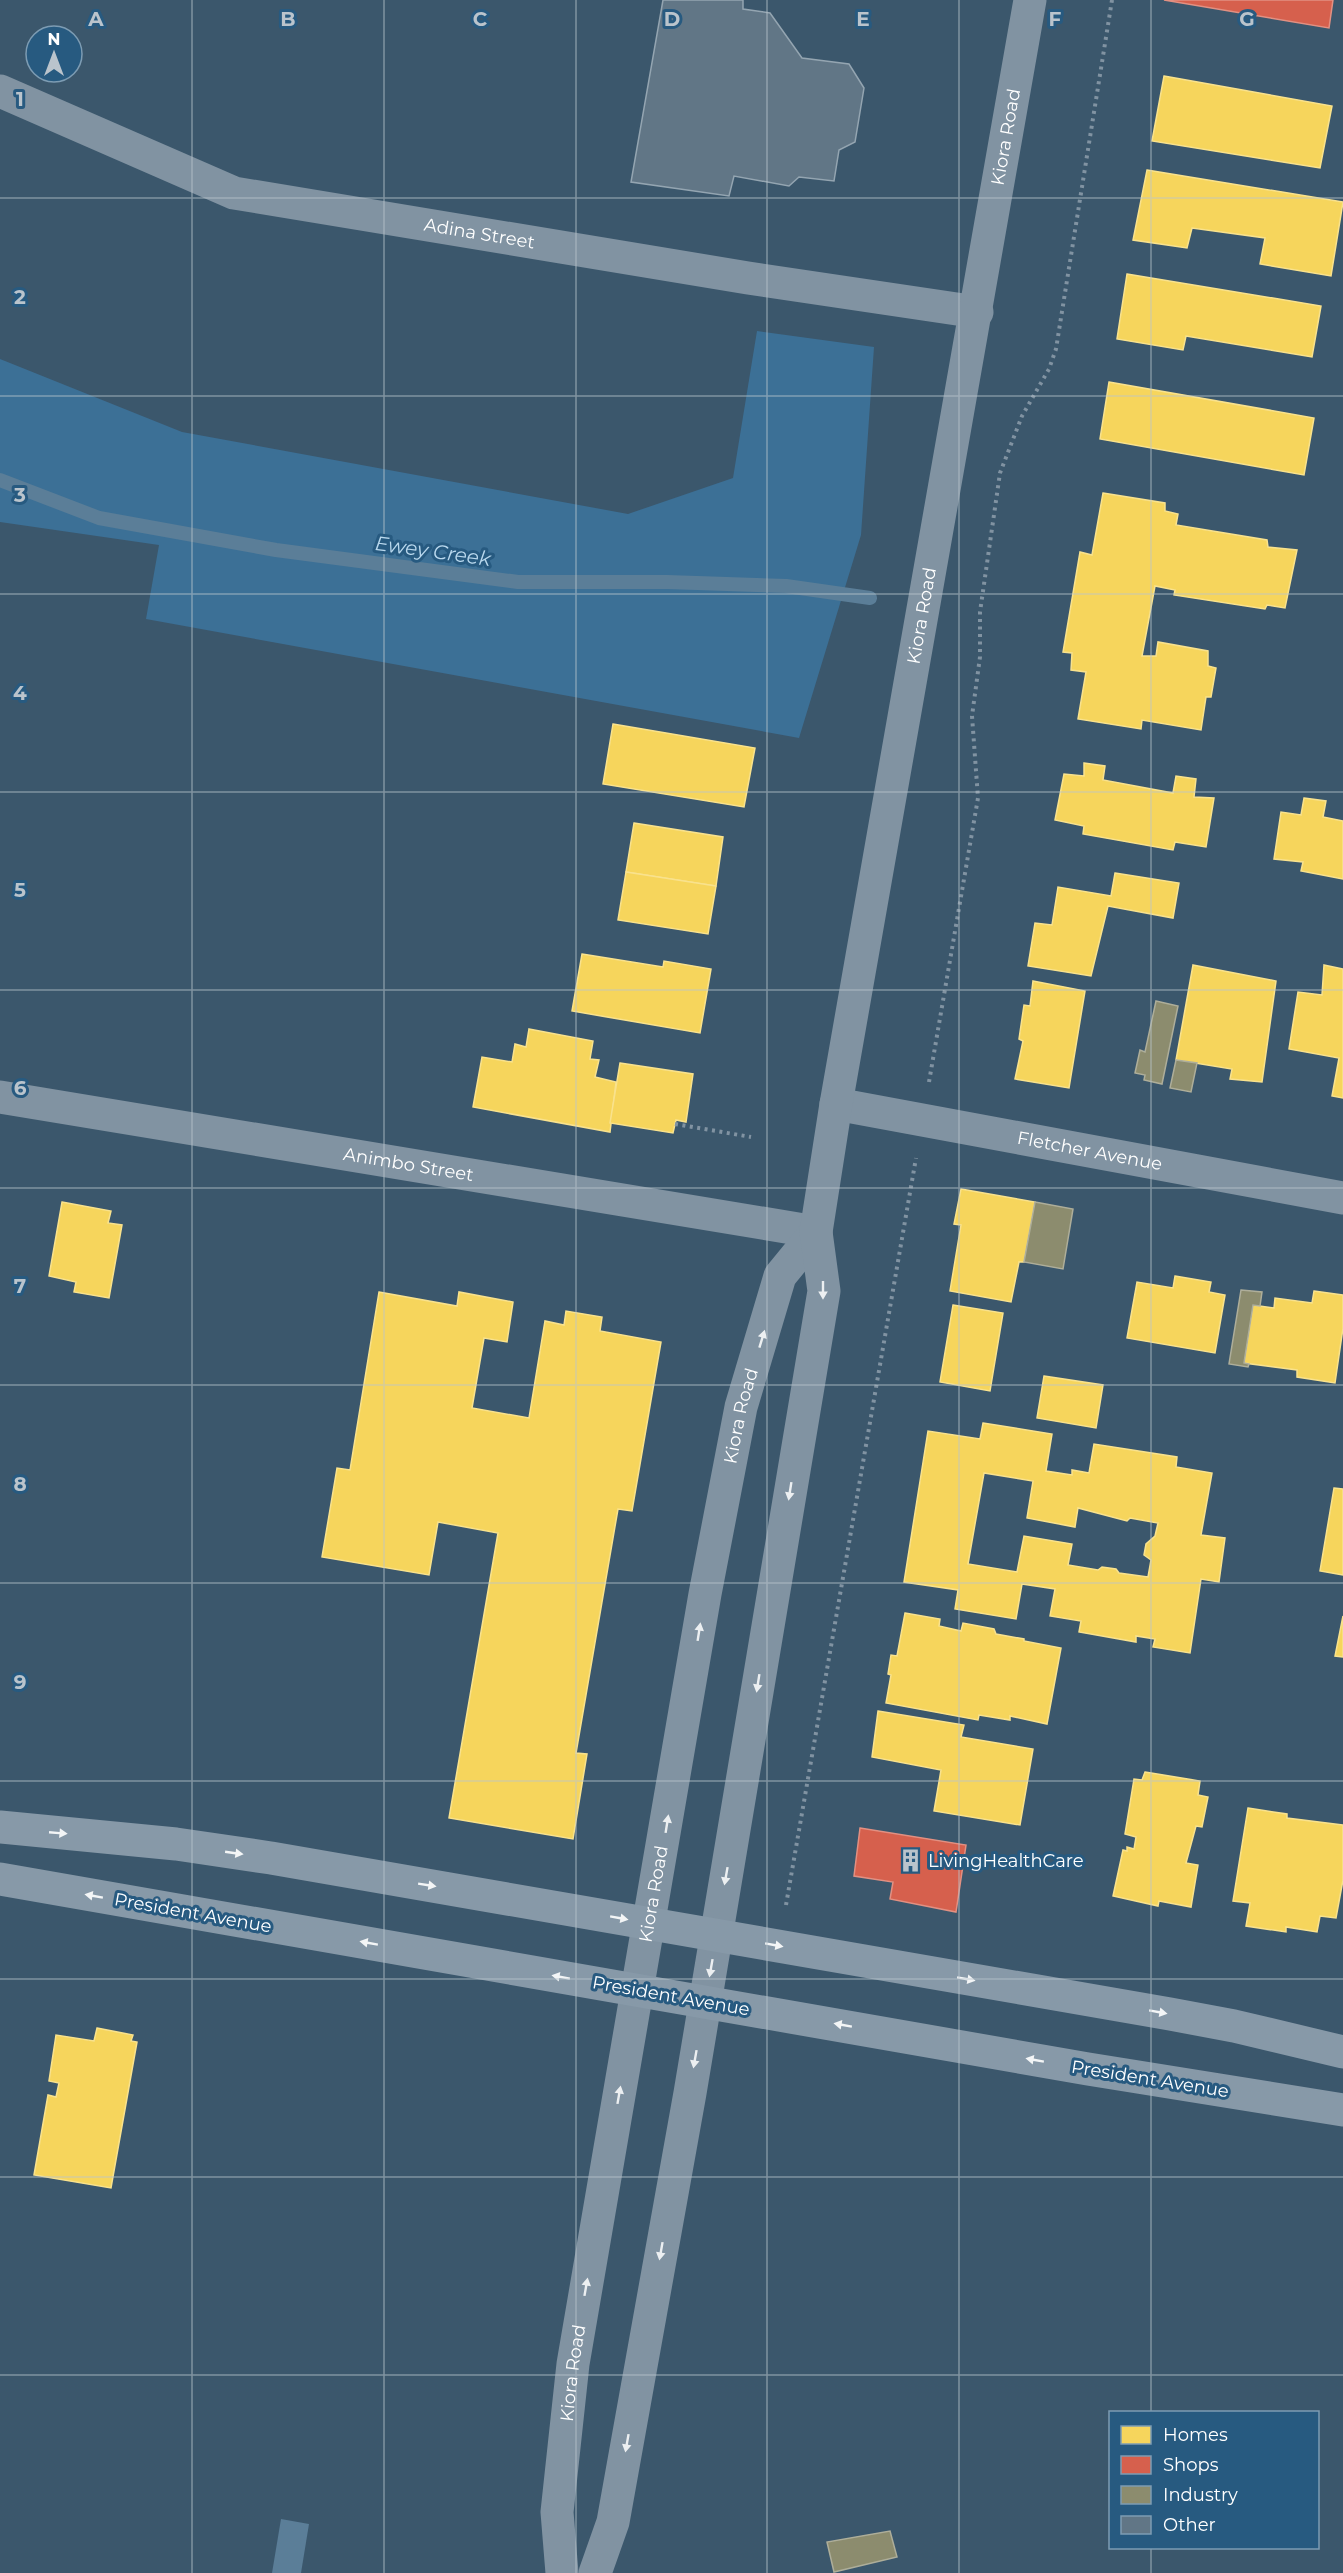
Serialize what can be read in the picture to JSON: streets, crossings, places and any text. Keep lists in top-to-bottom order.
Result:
{
  "streets": {
    "main road": ["President Avenue"],
    "street": [
      "Kiora Road",
      "Adina Street",
      "Fletcher Avenue",
      "Animbo Street"
    ]
  },
  "crossings": [
    ["Kiora Road", "Adina Street"],
    ["Kiora Road", "Fletcher Avenue"],
    ["Kiora Road", "Animbo Street"],
    ["Kiora Road", "President Avenue"]
  ],
  "water": ["Ewey Creek"],
  "places": {
    "building": ["LivingHealthCare"]
  },
  "legend": [
    "Homes",
    "Shops",
    "Industry",
    "Other"
  ],
  "north": "top",
  "grid": {
    "columns": [
      "A",
      "B",
      "C",
      "D",
      "E",
      "F",
      "G"
    ],
    "rows": [
      "1",
      "2",
      "3",
      "4",
      "5",
      "6",
      "7",
      "8",
      "9"
    ]
  }
}
